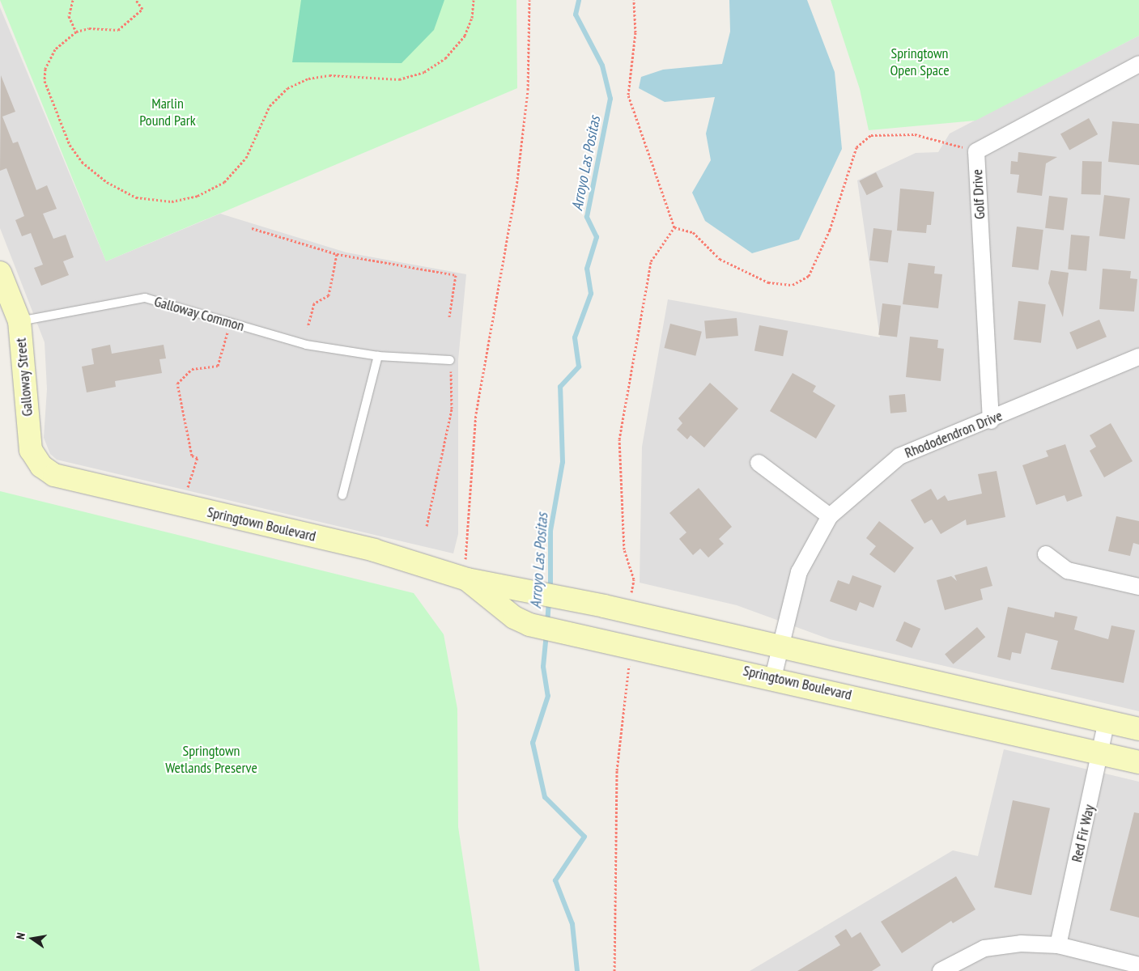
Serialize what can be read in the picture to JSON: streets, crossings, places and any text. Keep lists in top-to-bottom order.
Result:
{
  "streets": {
    "street": [
      "Golf Drive",
      "Galloway Street",
      "Rhododendron Drive",
      "Springtown Boulevard",
      "Red Fir Way"
    ],
    "lane": ["Galloway Common"]
  },
  "crossings": [
    ["Golf Drive", "Rhododendron Drive"],
    ["Galloway Common", "Galloway Street"],
    ["Galloway Street", "Springtown Boulevard"],
    ["Rhododendron Drive", "Springtown Boulevard"],
    ["Springtown Boulevard", "Red Fir Way"]
  ],
  "water": ["Arroyo Las Positas"],
  "parks": ["Springtown Open Space", "Marlin Pound Park", "Springtown Wetlands Preserve"],
  "north": "left"
}
